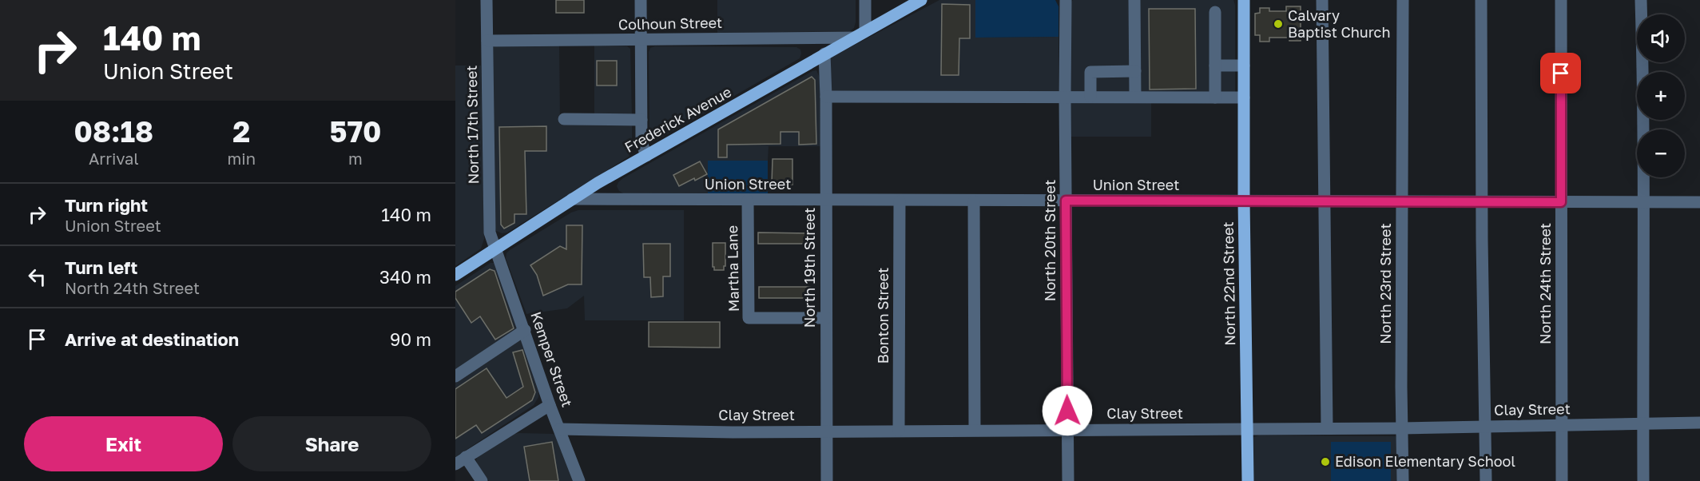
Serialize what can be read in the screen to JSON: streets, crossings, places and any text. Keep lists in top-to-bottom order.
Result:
{
  "streets": {
    "main road": ["Frederick Avenue", "North 22nd Street"],
    "street": [
      "Colhoun Street",
      "North 17th Street",
      "Union Street",
      "North 20th Street",
      "North 19th Street",
      "Martha Lane",
      "North 23rd Street",
      "North 24th Street",
      "Bonton Street",
      "Kemper Street",
      "Clay Street"
    ]
  },
  "crossings": [
    ["Colhoun Street", "Frederick Avenue"],
    ["Colhoun Street", "North 17th Street"],
    ["Frederick Avenue", "North 17th Street"],
    ["Frederick Avenue", "Union Street"],
    ["Frederick Avenue", "North 19th Street"],
    ["Frederick Avenue", "Kemper Street"],
    ["North 17th Street", "Kemper Street"],
    ["Union Street", "North 20th Street"],
    ["Union Street", "North 19th Street"],
    ["Union Street", "Martha Lane"],
    ["Union Street", "North 22nd Street"],
    ["Union Street", "North 23rd Street"],
    ["Union Street", "North 24th Street"],
    ["Union Street", "Bonton Street"],
    ["North 20th Street", "Clay Street"],
    ["North 19th Street", "Martha Lane"],
    ["North 19th Street", "Clay Street"],
    ["North 22nd Street", "Clay Street"],
    ["North 23rd Street", "Clay Street"],
    ["North 24th Street", "Clay Street"],
    ["Bonton Street", "Clay Street"],
    ["Kemper Street", "Clay Street"]
  ],
  "places": ["Calvary Baptist Church", "Edison Elementary School"],
  "page": {
    "turn": ["140 m", "Union Street"],
    "map_buttons": ["+", "−"],
    "eta": [
      "08:18",
      "Arrival",
      "2",
      "min",
      "570",
      "m"
    ],
    "list": [
      {
        "name": "Turn right",
        "note": "Union Street",
        "value": "140 m"
      },
      {
        "name": "Turn left",
        "note": "North 24th Street",
        "value": "340 m"
      },
      {
        "name": "Arrive at destination",
        "value": "90 m"
      }
    ],
    "buttons": ["Exit", "Share"]
  }
}
